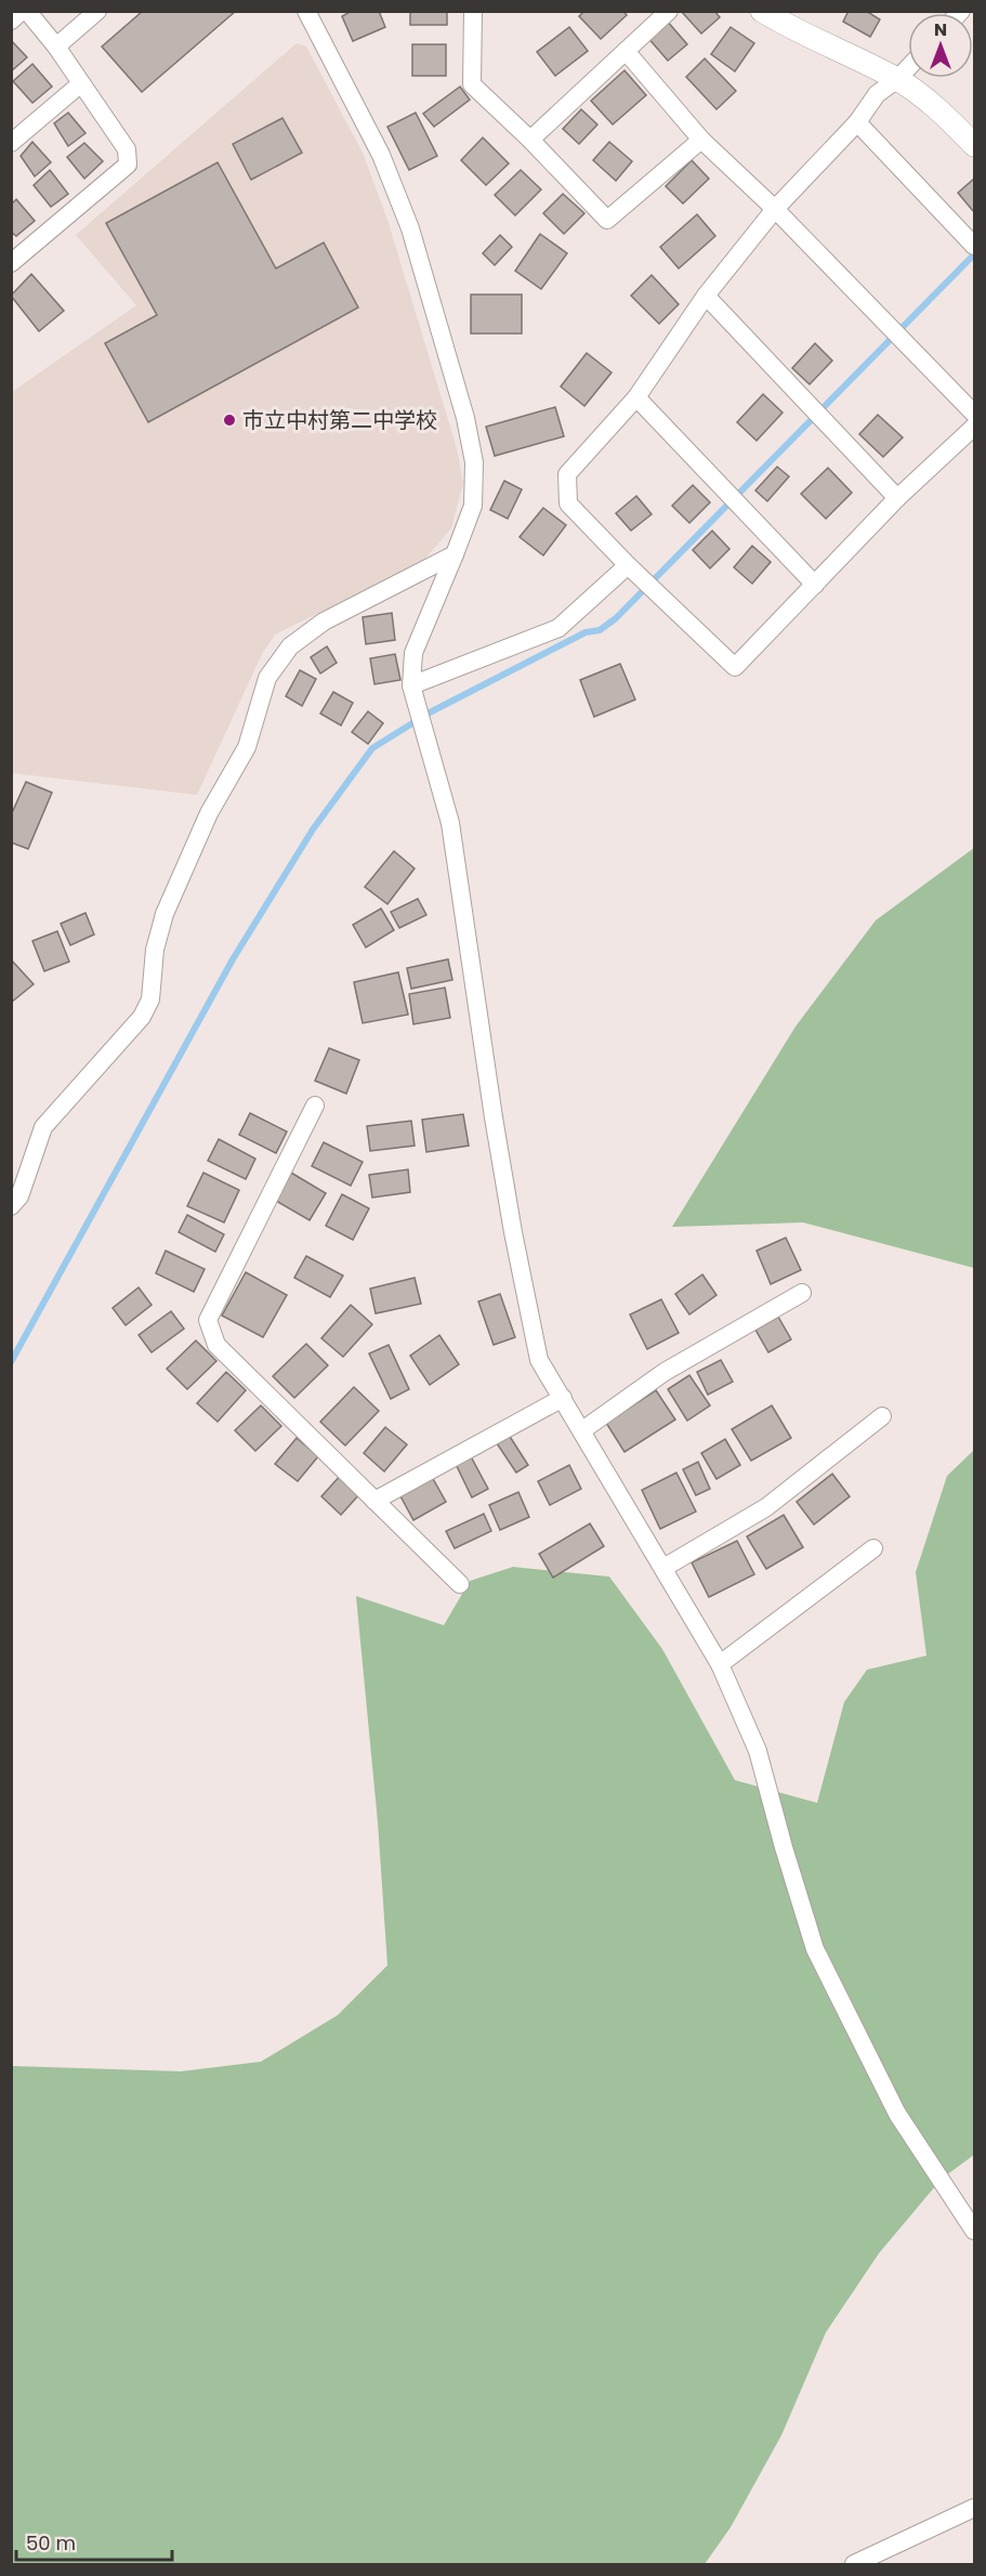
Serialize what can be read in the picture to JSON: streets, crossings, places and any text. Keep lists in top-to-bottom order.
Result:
{
  "places": ["市立中村第二中学校"],
  "scale_bar": "50 m",
  "north": "top"
}
